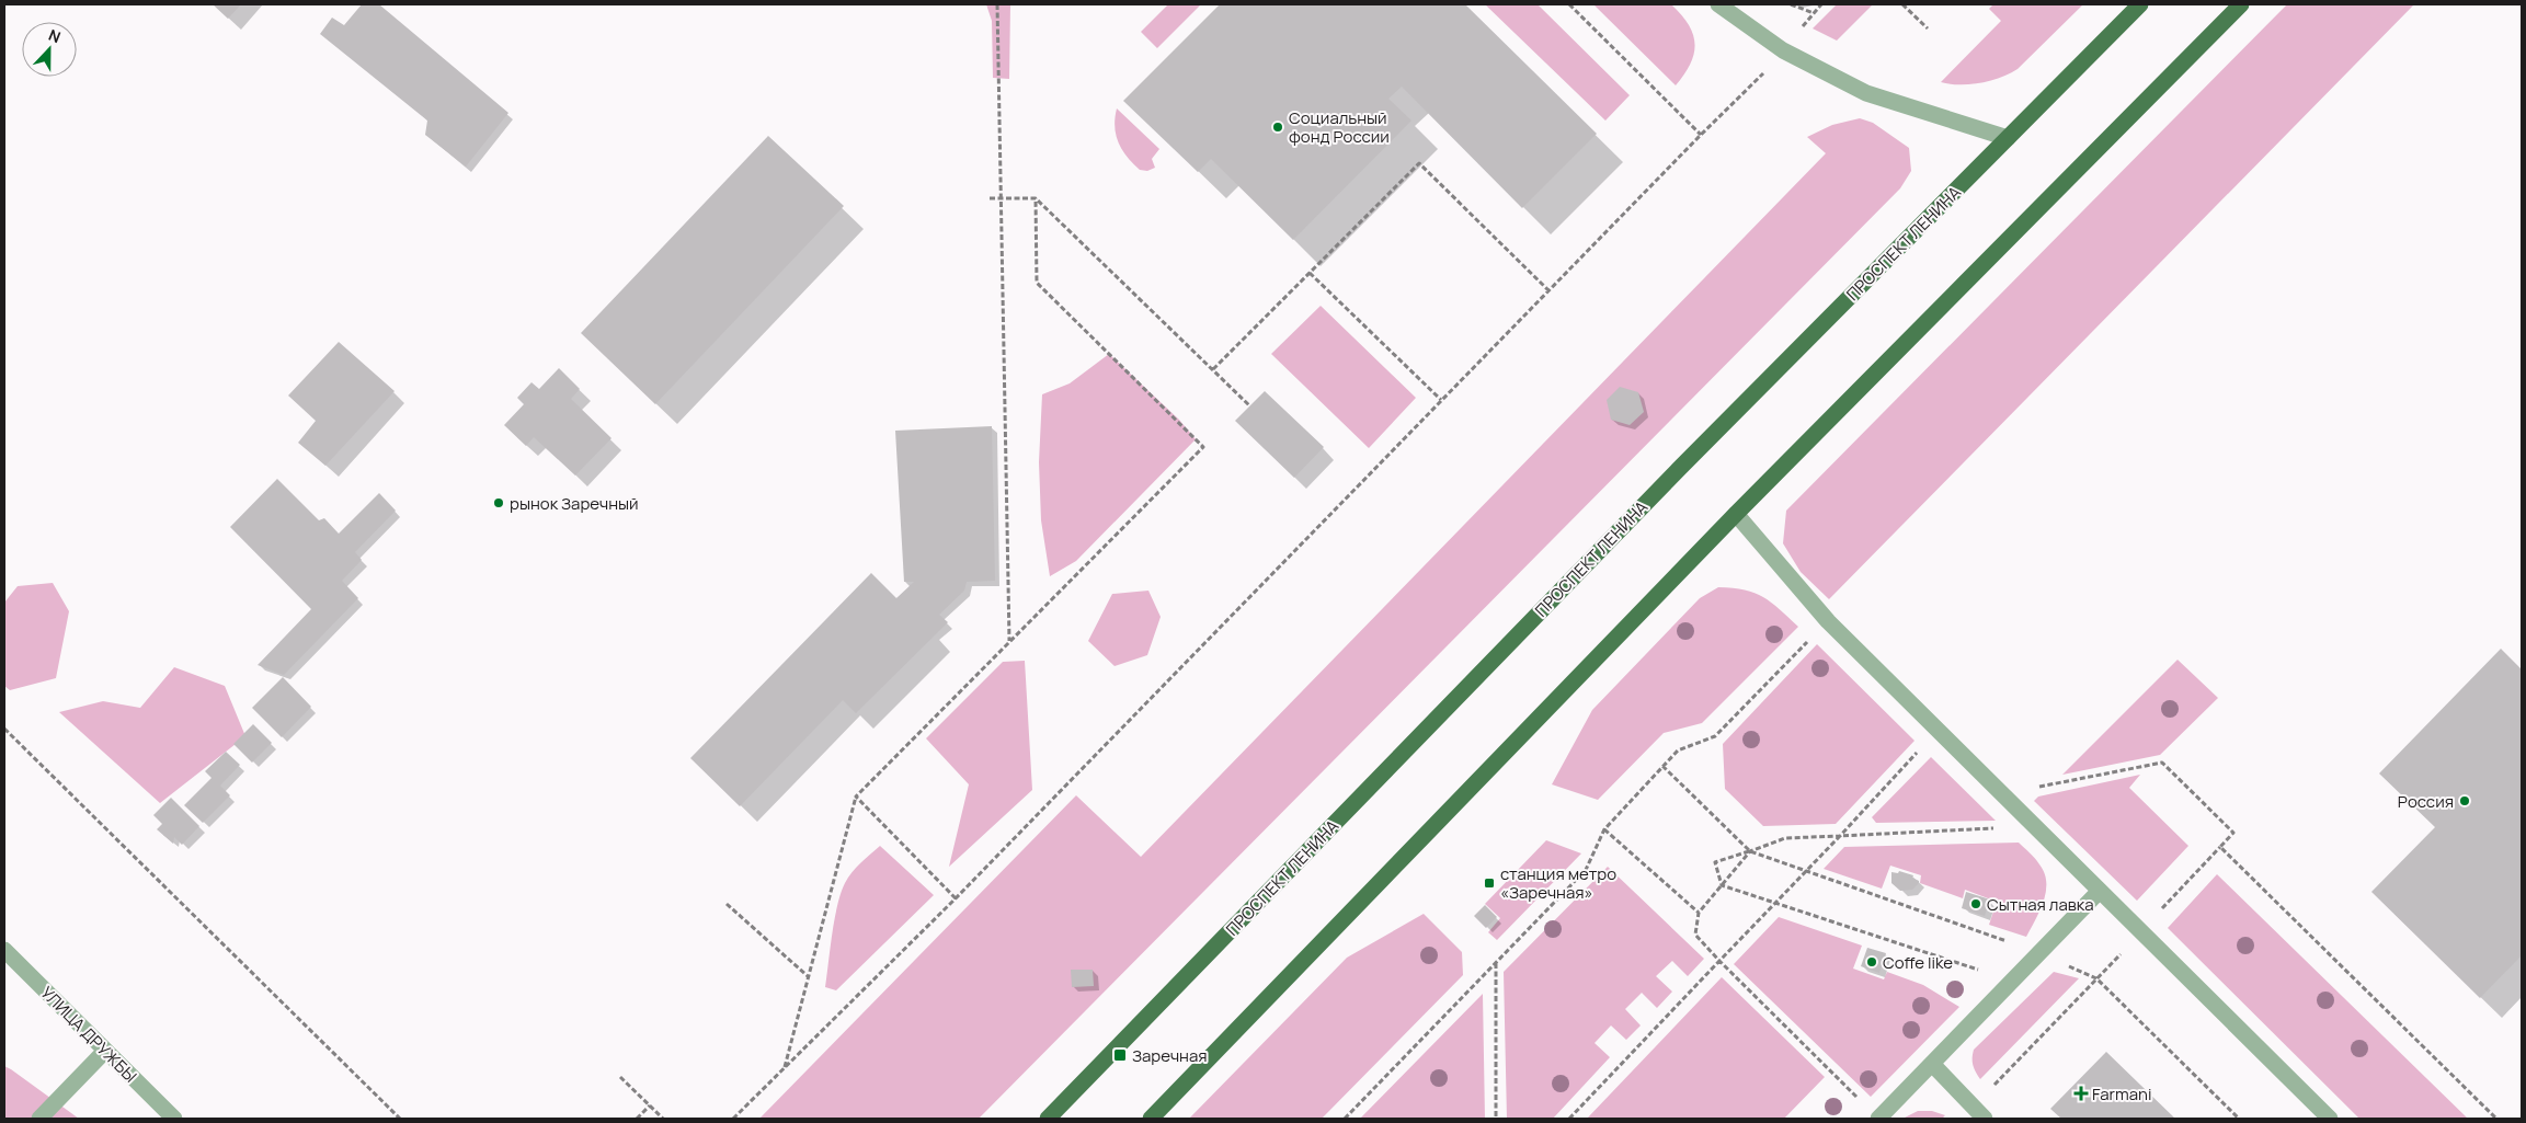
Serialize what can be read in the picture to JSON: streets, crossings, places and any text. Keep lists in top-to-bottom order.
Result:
{
  "streets": {
    "main road": ["ПРОСПЕКТ ЛЕНИНА"],
    "street": ["УЛИЦА ДРУЖБЫ"]
  },
  "places": {
    "other": [
      "Социальный фонд России",
      "рынок Заречный",
      "Россия",
      "Сытная лавка",
      "Coffe like"
    ],
    "transit": ["станция метро «Заречная»", "Заречная"],
    "health": ["Farmani"]
  },
  "north": "top"
}
